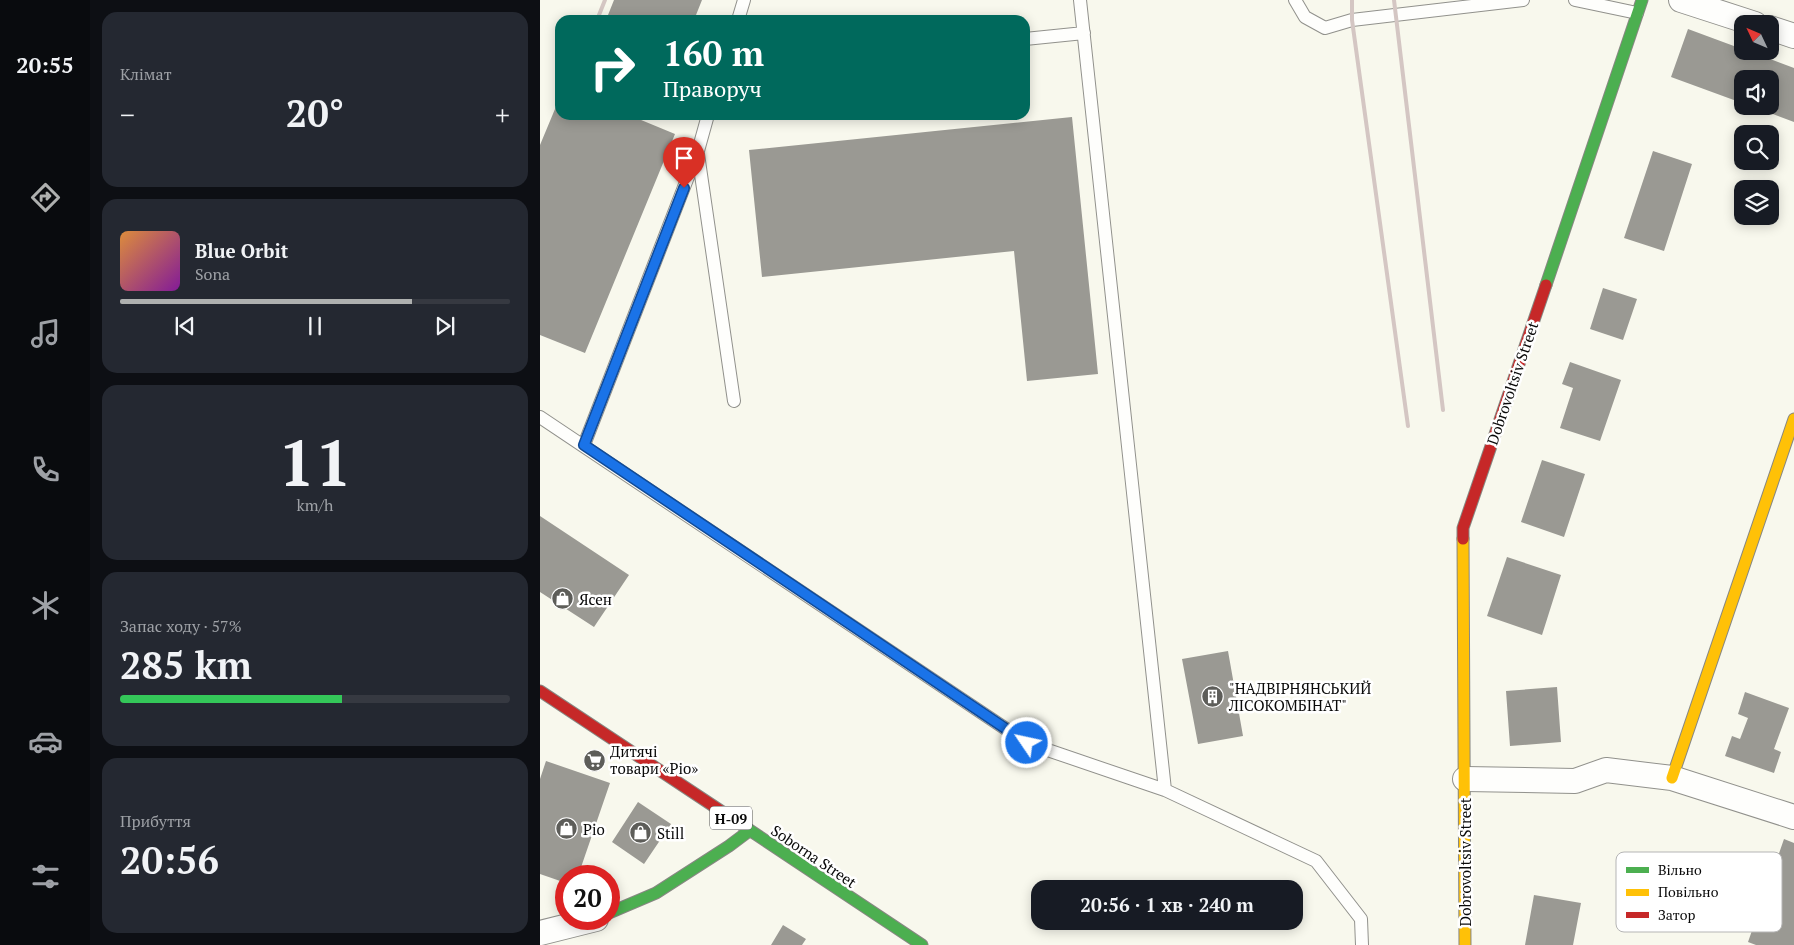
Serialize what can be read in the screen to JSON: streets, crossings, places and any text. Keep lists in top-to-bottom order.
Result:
{
  "streets": {
    "street": ["Dobrovoltsiv Street", "Н-09", "Soborna Street"]
  },
  "places": {
    "shop": ["Ясен", "Ріо", "Still"],
    "building": ["\"НАДВІРНЯНСЬКИЙ ЛІСОКОМБІНАТ\""],
    "supermarket": ["Дитячі товари «Ріо»"]
  },
  "legend": ["Вільно", "Повільно", "Затор"],
  "north": "top left",
  "page": {
    "tabs": "20:55",
    "tile": [
      "Клімат",
      ["11", "km/h"],
      ["Запас ходу · 57%", "285 km"],
      ["Прибуття", "20:56"]
    ],
    "turn": ["160 m", "Праворуч"],
    "heat": ["−", "20°", "+"],
    "song": ["Blue Orbit", "Sona"],
    "limit": "20",
    "trip": "20:56 · 1 хв · 240 m"
  }
}
